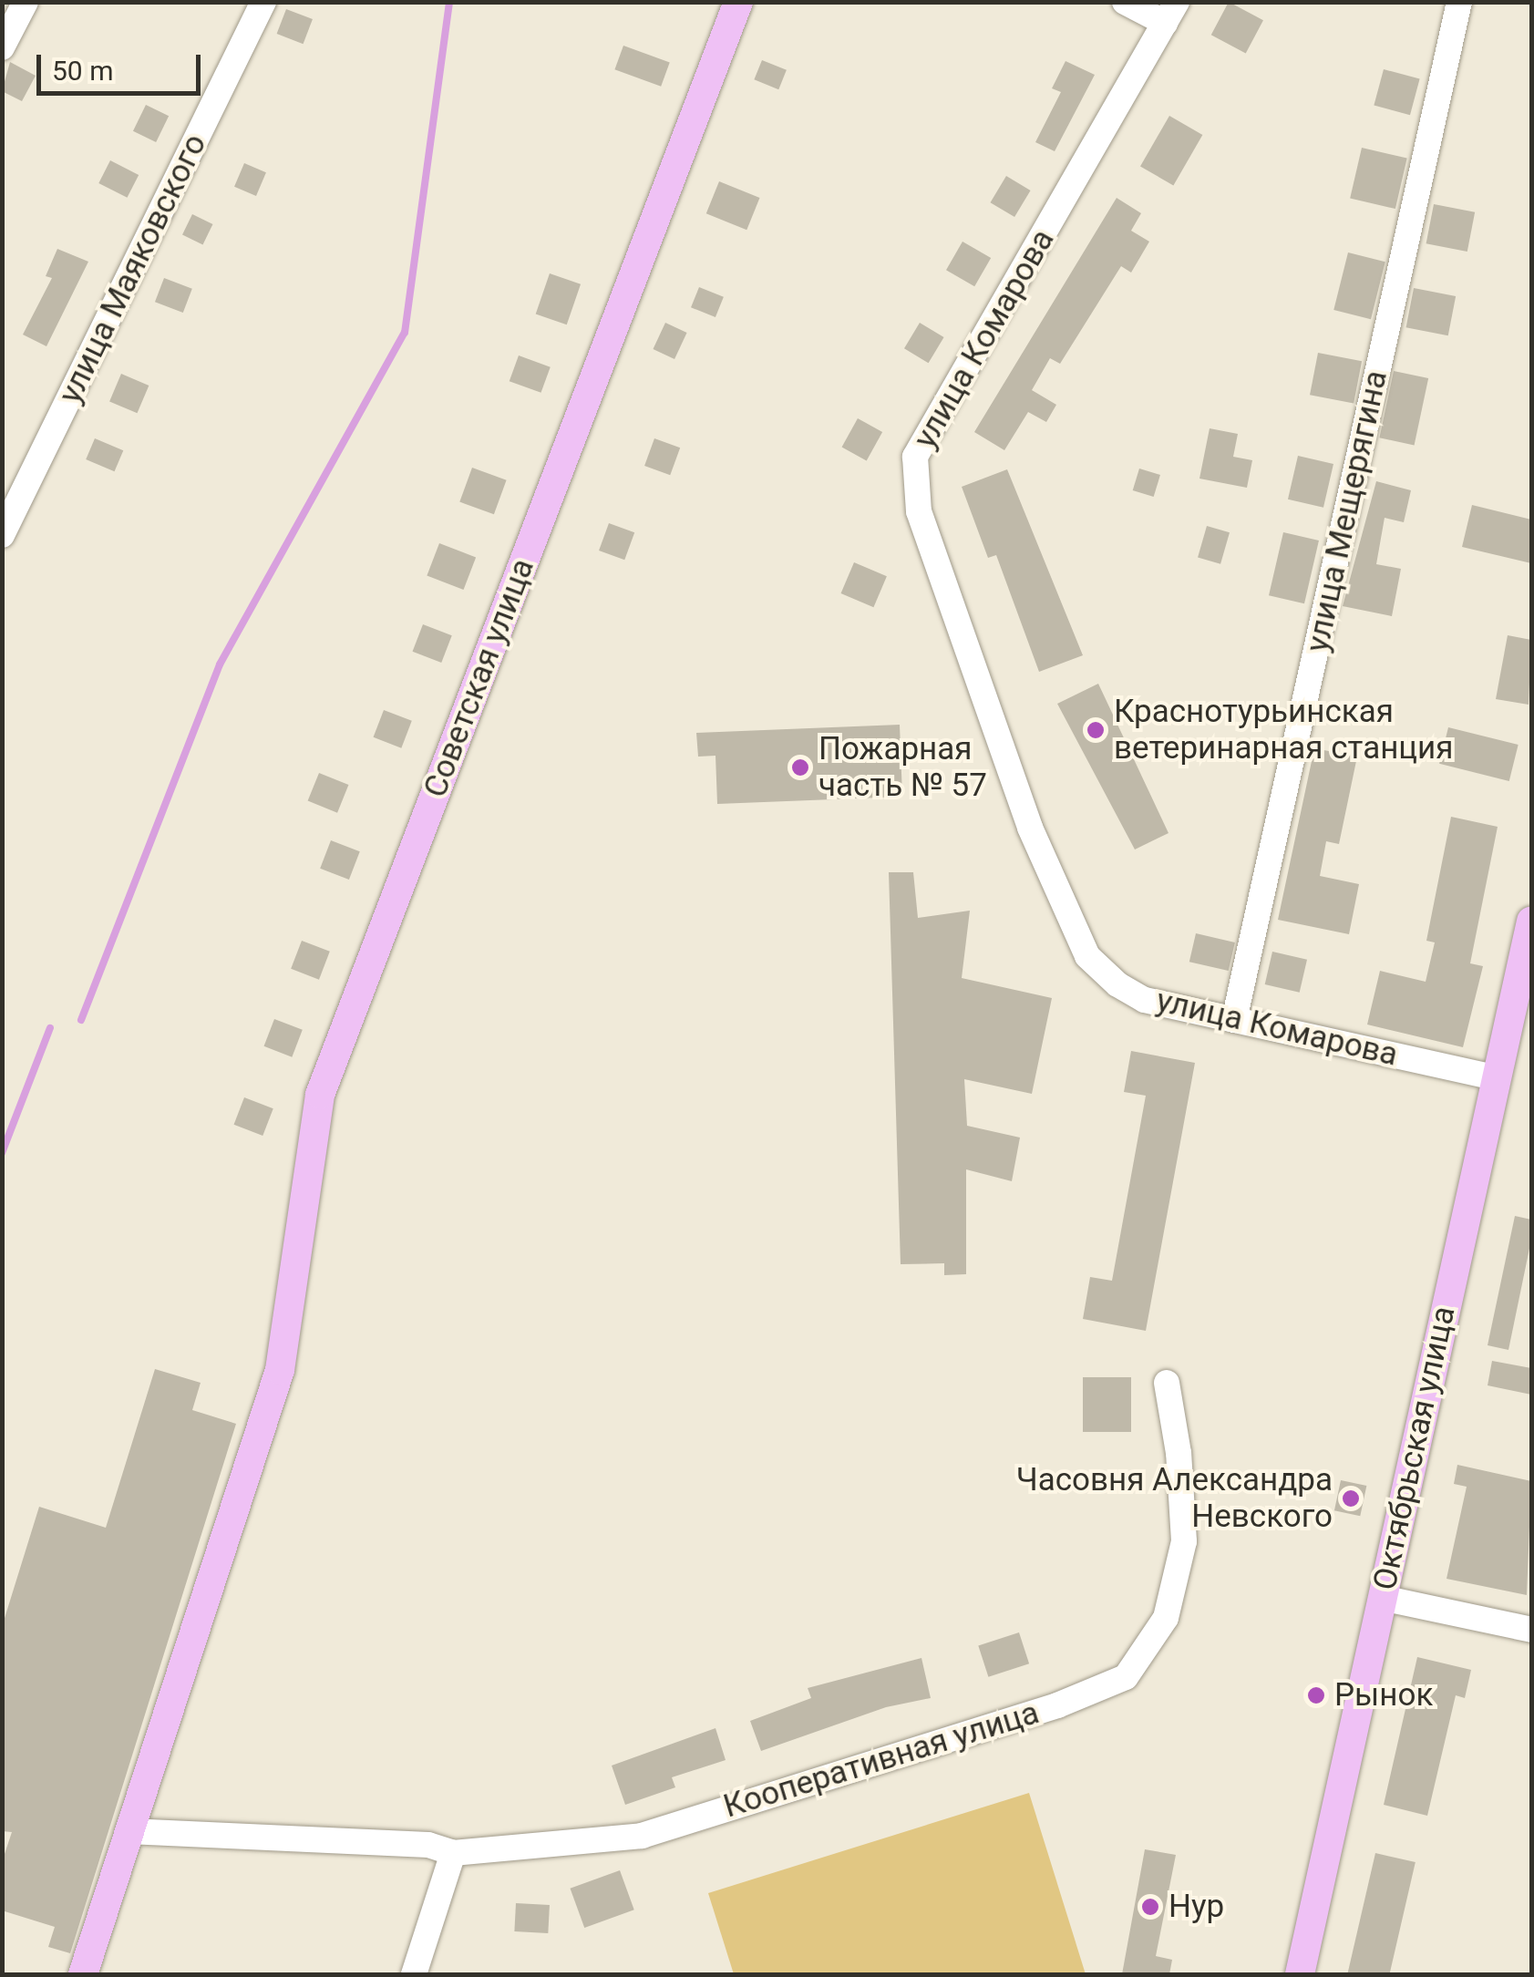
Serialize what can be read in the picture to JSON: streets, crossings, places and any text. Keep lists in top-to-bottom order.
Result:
{
  "streets": {
    "main road": ["Советская улица", "Октябрьская улица"],
    "street": [
      "улица Маяковского",
      "улица Комарова",
      "улица Мещерягина",
      "Кооперативная улица"
    ]
  },
  "crossings": [
    ["улица Комарова", "улица Мещерягина"],
    ["улица Комарова", "Октябрьская улица"],
    ["Советская улица", "Кооперативная улица"]
  ],
  "places": [
    "Краснотурьинская ветеринарная станция",
    "Пожарная часть № 57",
    "Часовня Александра Невского",
    "Рынок",
    "Нур"
  ],
  "scale_bar": "50 m"
}
